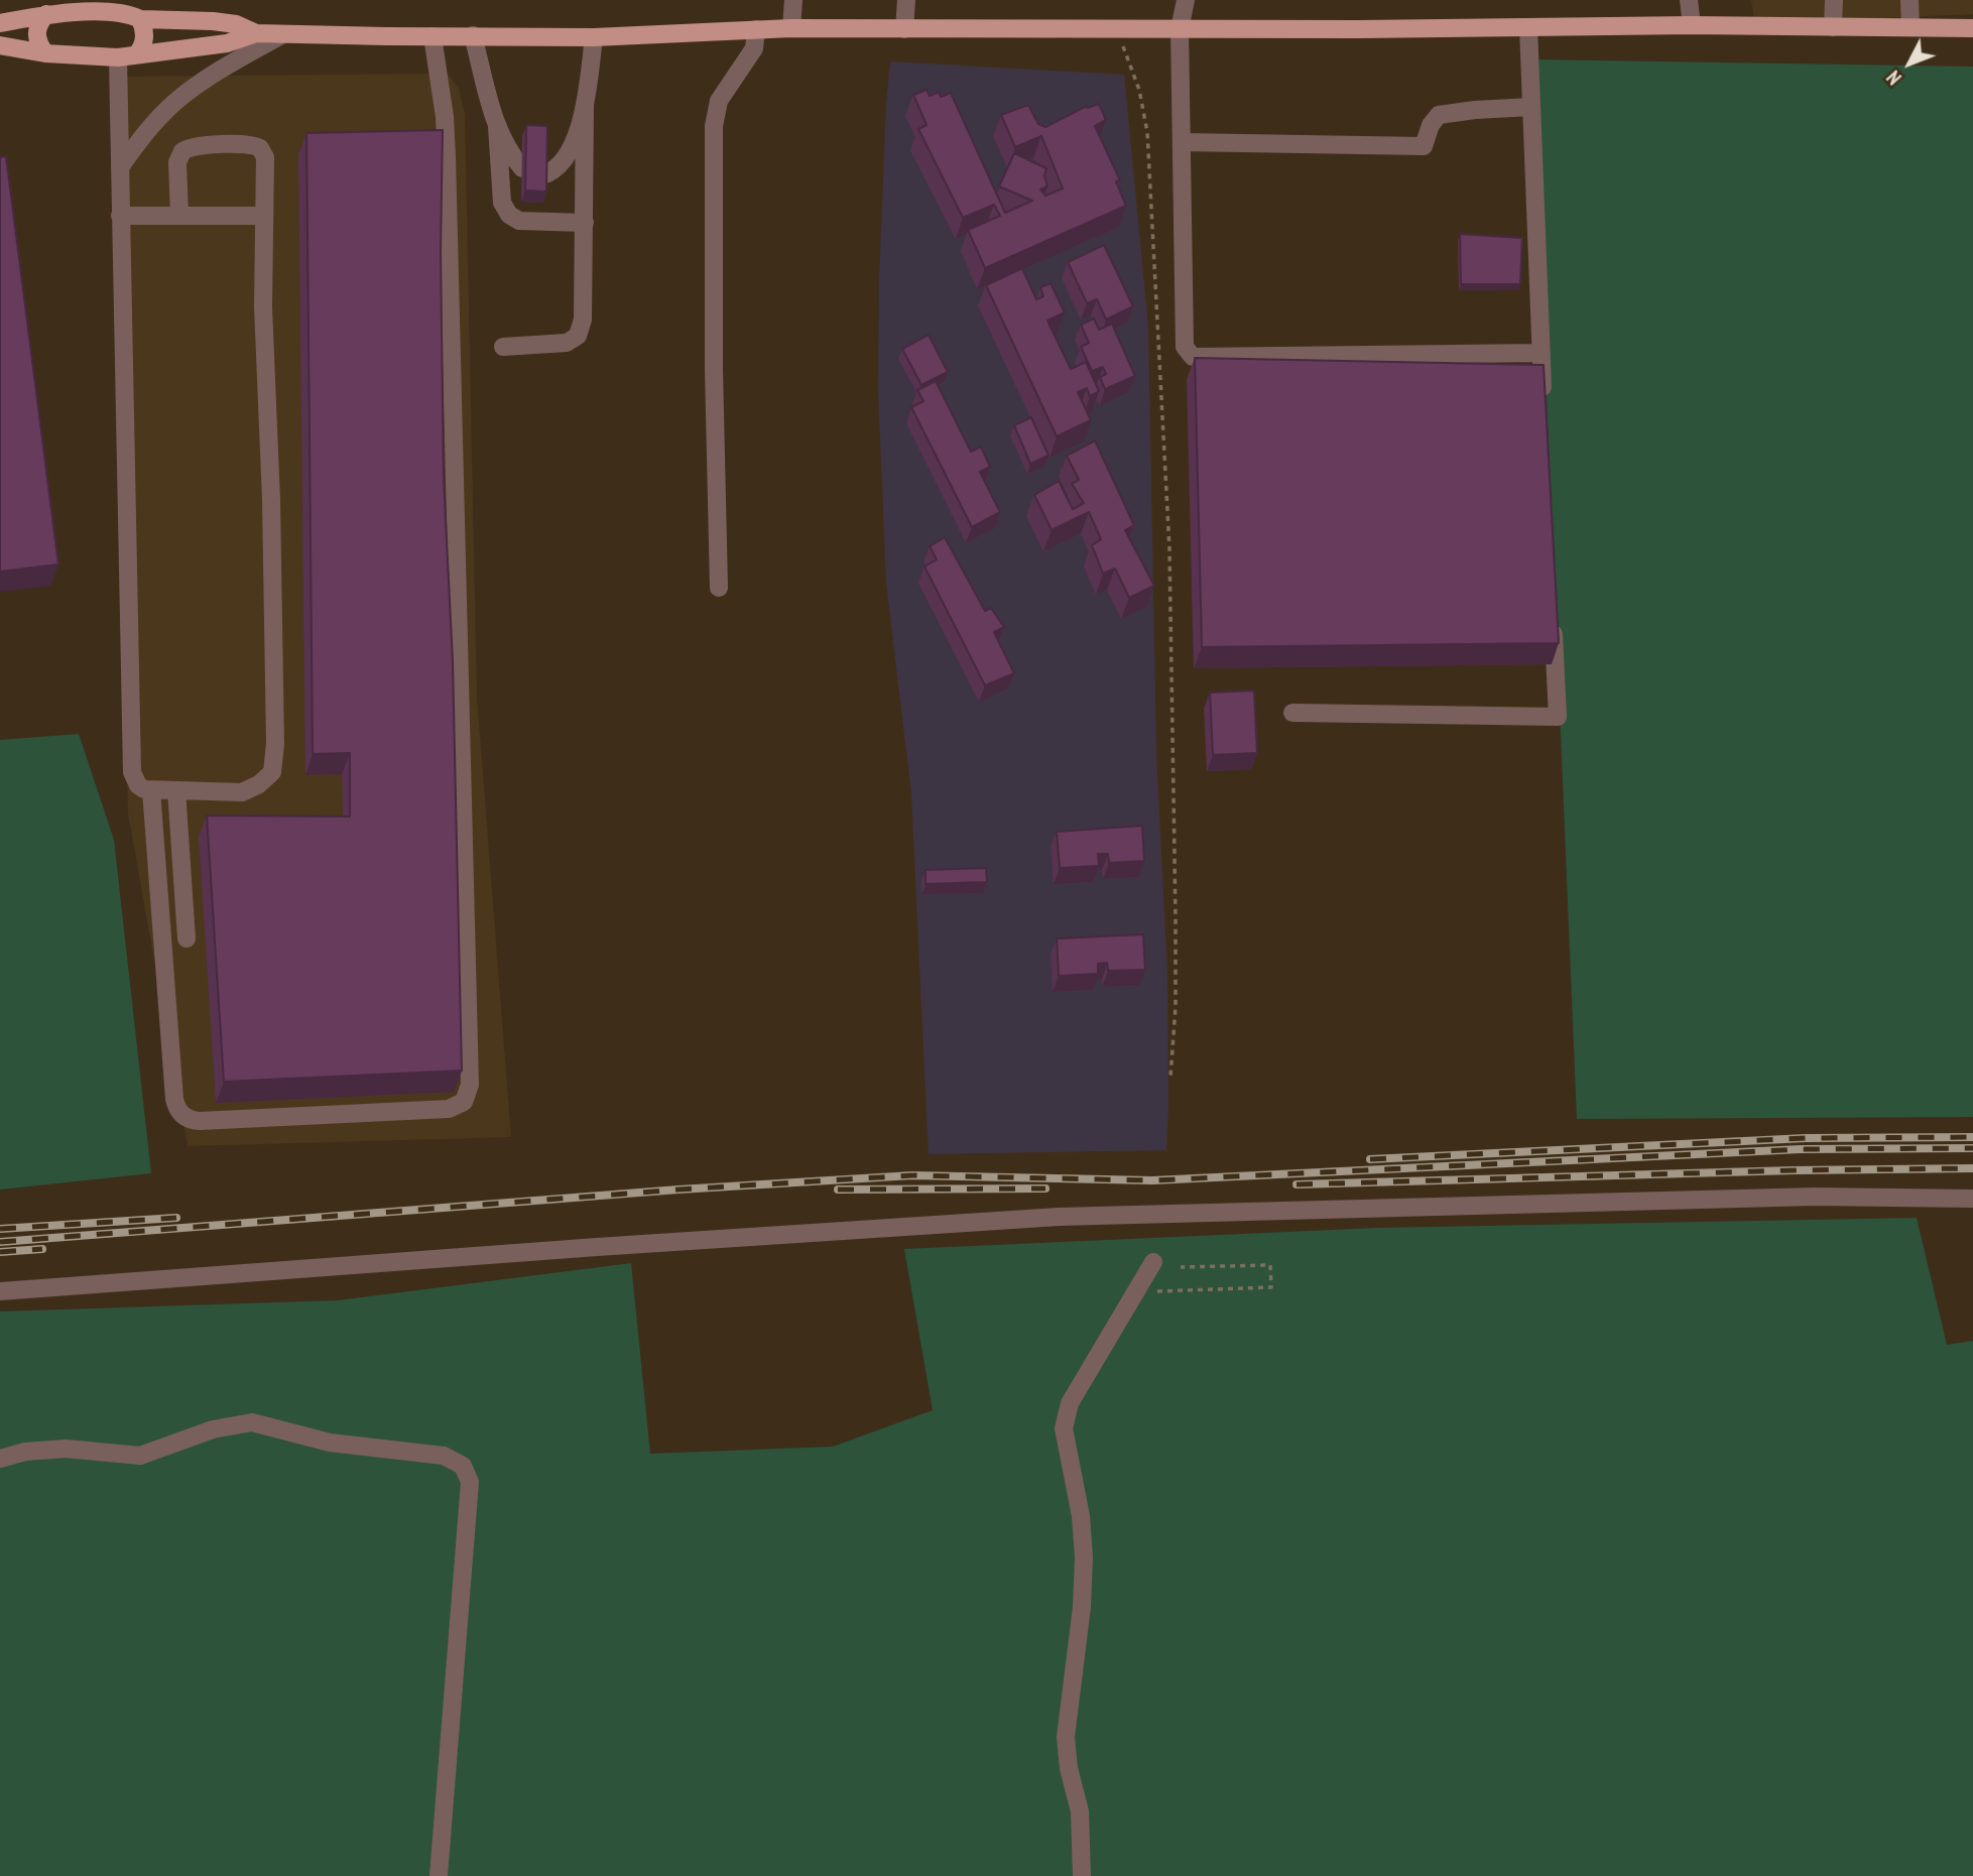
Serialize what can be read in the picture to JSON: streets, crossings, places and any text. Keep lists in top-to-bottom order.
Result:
{
  "north": "bottom left"
}
